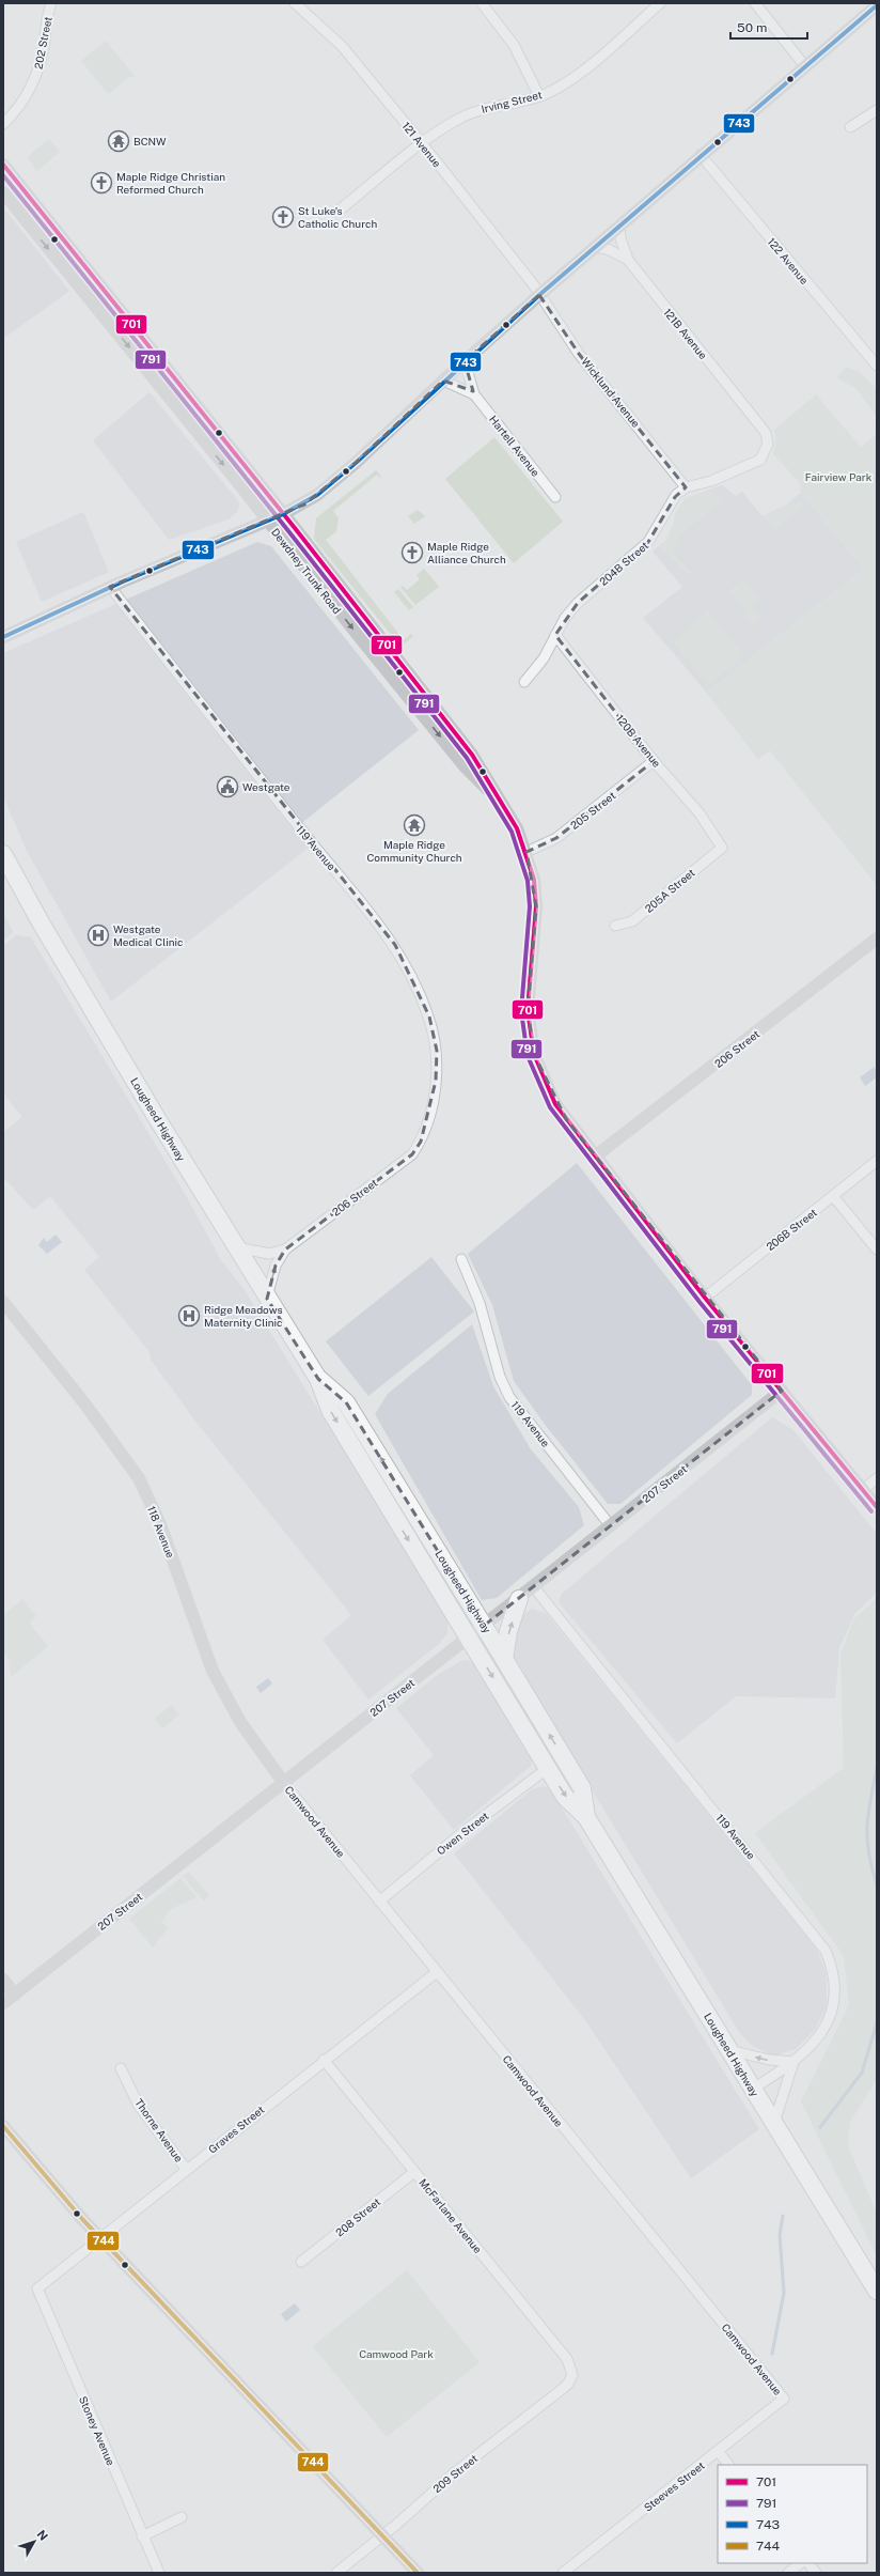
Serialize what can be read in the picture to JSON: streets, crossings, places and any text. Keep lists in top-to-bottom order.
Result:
{
  "streets": {
    "highway": ["Lougheed Highway"],
    "main road": [
      "Dewdney Trunk Road",
      "206 Street",
      "207 Street",
      "118 Avenue"
    ],
    "street": [
      "202 Street",
      "Irving Street",
      "121 Avenue",
      "122 Avenue",
      "121B Avenue",
      "Wicklund Avenue",
      "Hartell Avenue",
      "204B Street",
      "120B Avenue",
      "205 Street",
      "119 Avenue",
      "205A Street",
      "206B Street",
      "Camwood Avenue",
      "Owen Street",
      "Graves Street",
      "Thorne Avenue",
      "McFarlane Avenue",
      "208 Street",
      "Stoney Avenue",
      "209 Street",
      "Steeves Street"
    ]
  },
  "crossings": [
    ["Irving Street", "121 Avenue"],
    ["121 Avenue", "Wicklund Avenue"],
    ["121B Avenue", "Wicklund Avenue"],
    ["121B Avenue", "204B Street"],
    ["Wicklund Avenue", "204B Street"],
    ["204B Street", "120B Avenue"],
    ["Dewdney Trunk Road", "205 Street"],
    ["Dewdney Trunk Road", "206 Street"],
    ["Dewdney Trunk Road", "206B Street"],
    ["Dewdney Trunk Road", "207 Street"],
    ["120B Avenue", "205 Street"],
    ["120B Avenue", "205A Street"],
    ["119 Avenue", "206 Street"],
    ["119 Avenue", "Lougheed Highway"],
    ["119 Avenue", "207 Street"],
    ["206 Street", "Lougheed Highway"],
    ["Lougheed Highway", "207 Street"],
    ["Lougheed Highway", "Owen Street"],
    ["207 Street", "118 Avenue"],
    ["207 Street", "Camwood Avenue"],
    ["118 Avenue", "Camwood Avenue"],
    ["Camwood Avenue", "Owen Street"],
    ["Camwood Avenue", "Graves Street"],
    ["Camwood Avenue", "Steeves Street"],
    ["Graves Street", "Thorne Avenue"],
    ["Graves Street", "McFarlane Avenue"],
    ["Graves Street", "Stoney Avenue"],
    ["McFarlane Avenue", "208 Street"],
    ["McFarlane Avenue", "209 Street"]
  ],
  "parks": ["Fairview Park", "Camwood Park"],
  "places": {
    "temple": ["BCNW", "Maple Ridge Community Church"],
    "church": ["Maple Ridge Christian Reformed Church", "St Luke's Catholic Church", "Maple Ridge Alliance Church"],
    "public building": ["Westgate"],
    "hospital": ["Westgate Medical Clinic", "Ridge Meadows Maternity Clinic"]
  },
  "lines": [
    "transit line 743",
    "transit line 701",
    "transit line 791",
    "transit line 744"
  ],
  "legend": [
    "701",
    "791",
    "743",
    "744"
  ],
  "scale_bar": "50 m",
  "north": "top right"
}
